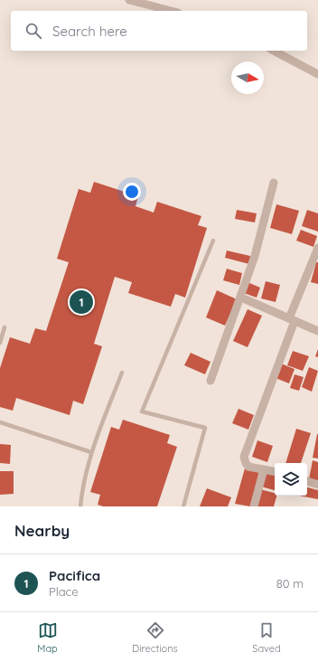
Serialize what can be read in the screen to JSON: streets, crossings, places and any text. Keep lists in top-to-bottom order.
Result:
{
  "north": "right",
  "page": {
    "search": "Search here",
    "pins": "1",
    "heading": "Nearby",
    "list": [
      {
        "mark": "1",
        "name": "Pacifica",
        "note": "Place",
        "value": "80 m"
      }
    ],
    "nav": ["Map", "Directions", "Saved"]
  }
}
